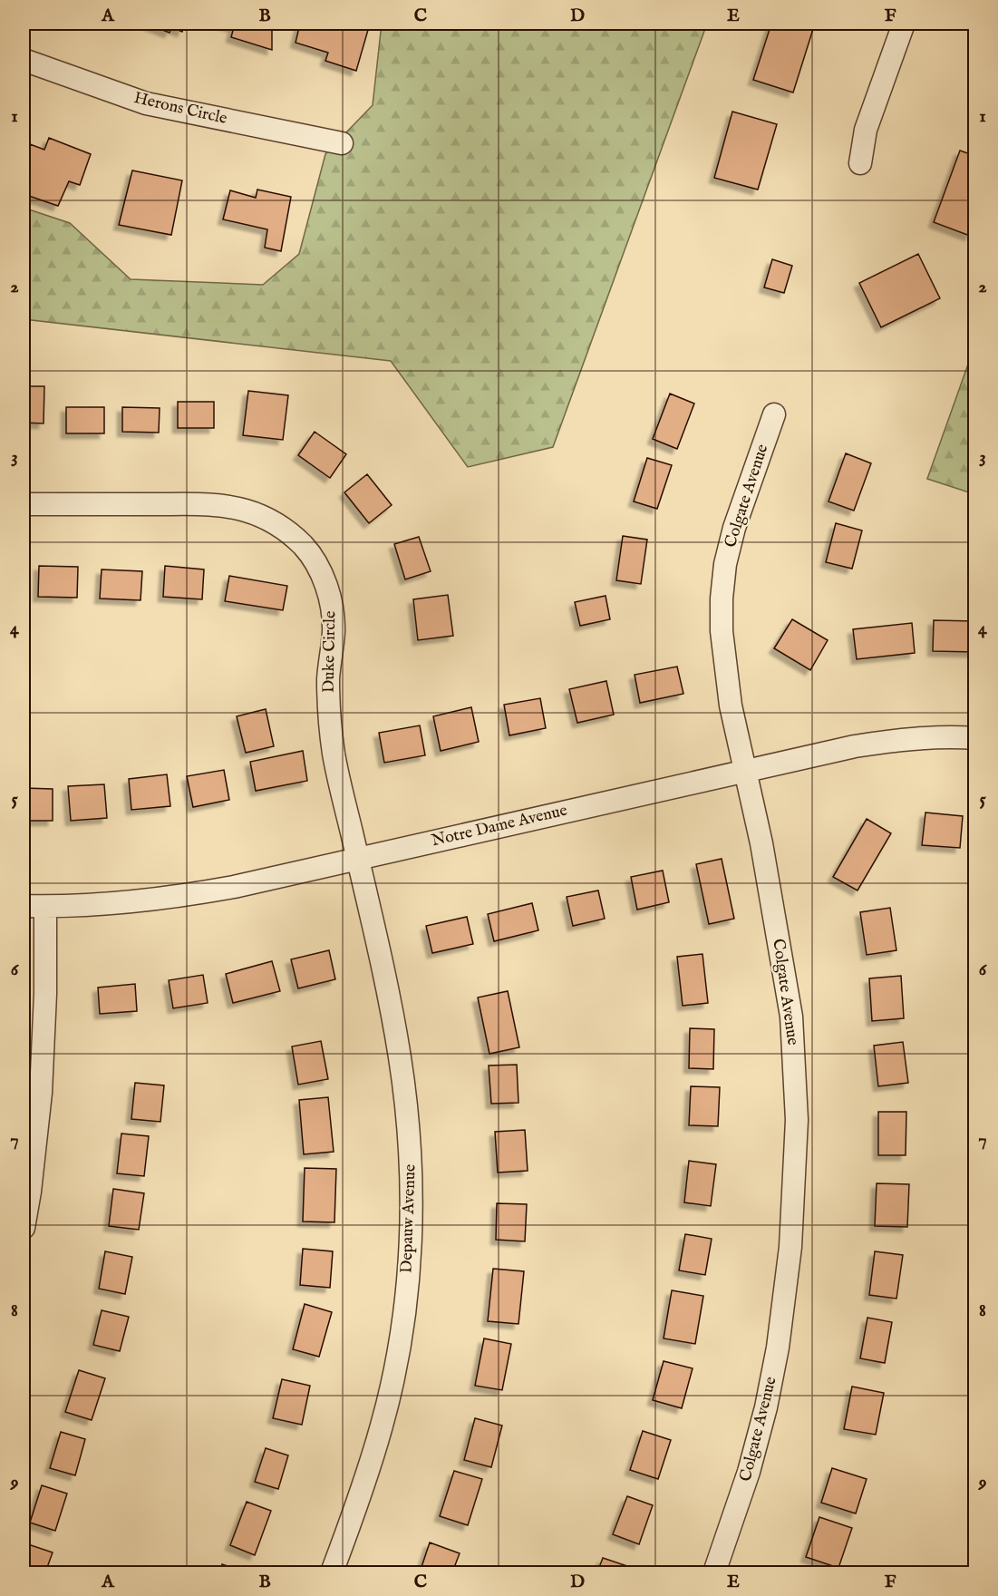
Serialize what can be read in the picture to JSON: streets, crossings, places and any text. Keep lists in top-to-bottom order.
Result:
{
  "streets": {
    "street": [
      "Herons Circle",
      "Colgate Avenue",
      "Duke Circle",
      "Notre Dame Avenue",
      "Depauw Avenue"
    ]
  },
  "crossings": [
    ["Colgate Avenue", "Notre Dame Avenue"],
    ["Duke Circle", "Notre Dame Avenue"],
    ["Duke Circle", "Depauw Avenue"],
    ["Notre Dame Avenue", "Depauw Avenue"]
  ],
  "grid": {
    "columns": [
      "A",
      "B",
      "C",
      "D",
      "E",
      "F"
    ],
    "rows": [
      "1",
      "2",
      "3",
      "4",
      "5",
      "6",
      "7",
      "8",
      "9"
    ]
  }
}
